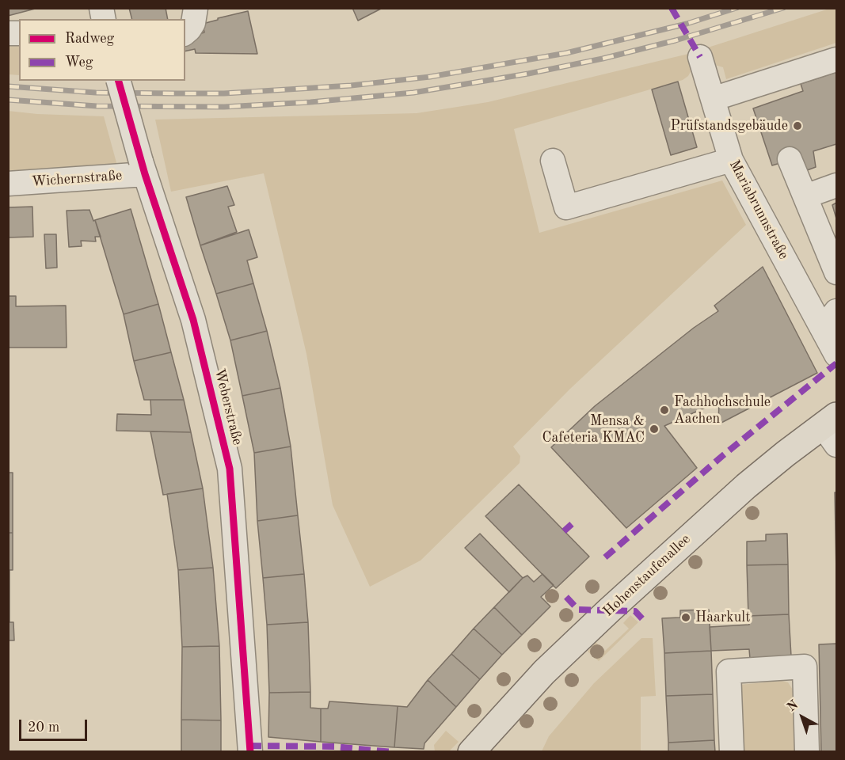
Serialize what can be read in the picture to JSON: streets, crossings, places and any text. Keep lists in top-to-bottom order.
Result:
{
  "streets": {
    "main road": ["Hohenstaufenallee"],
    "street": ["Wichernstraße", "Mariabrunnstraße", "Weberstraße"]
  },
  "crossings": [
    ["Wichernstraße", "Weberstraße"]
  ],
  "places": [
    "Prüfstandsgebäude",
    "Fachhochschule Aachen",
    "Mensa & Cafeteria KMAC",
    "Haarkult"
  ],
  "legend": ["Radweg", "Weg"],
  "scale_bar": "20 m",
  "north": "top left"
}
